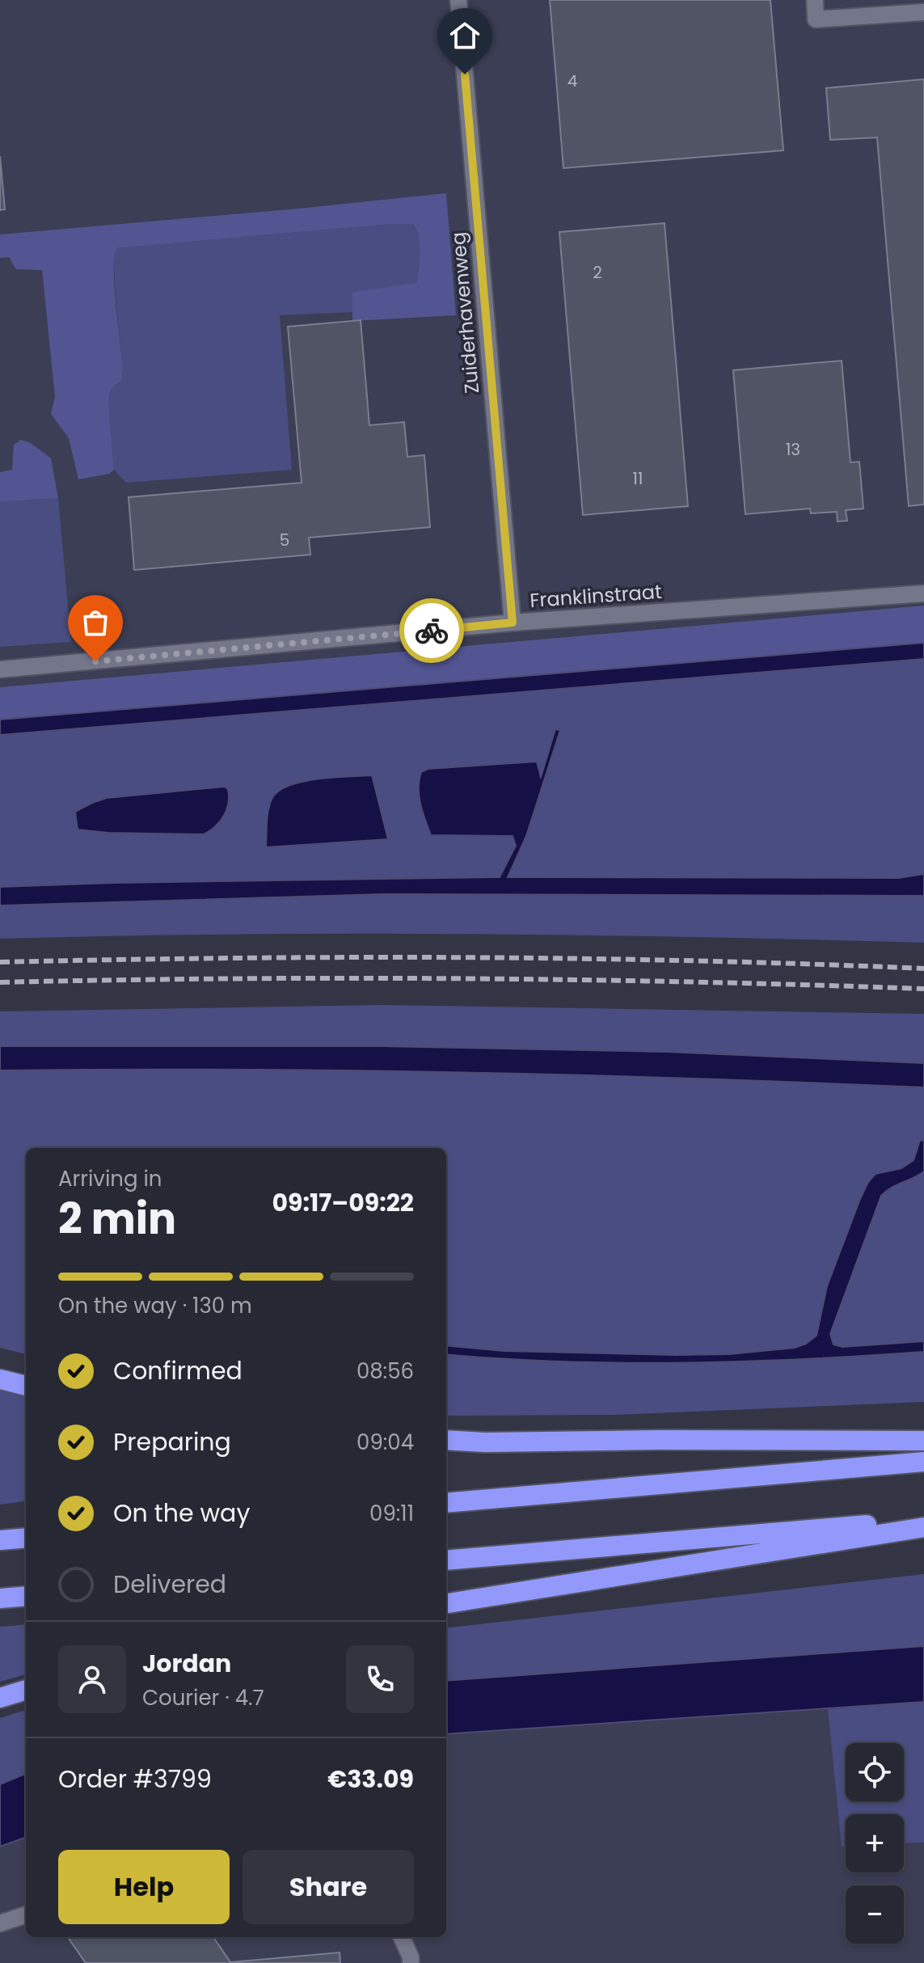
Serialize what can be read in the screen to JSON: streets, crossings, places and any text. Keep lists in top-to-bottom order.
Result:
{
  "streets": {
    "street": ["Zuiderhavenweg", "Franklinstraat"]
  },
  "crossings": [
    ["Zuiderhavenweg", "Franklinstraat"]
  ],
  "house_numbers": [
    "4",
    "2",
    "13",
    "11",
    "5"
  ],
  "page": {
    "heading": ["2 min", "Arriving in", "09:17–09:22"],
    "panel": [
      "Jordan",
      "Courier · 4.7",
      "Order #3799",
      "€33.09"
    ],
    "bar": "On the way · 130 m",
    "list": [
      ["Confirmed", "08:56"],
      ["Preparing", "09:04"],
      ["On the way", "09:11"],
      "Delivered"
    ],
    "map_buttons": ["+", "−"],
    "buttons": ["Help", "Share"]
  }
}
